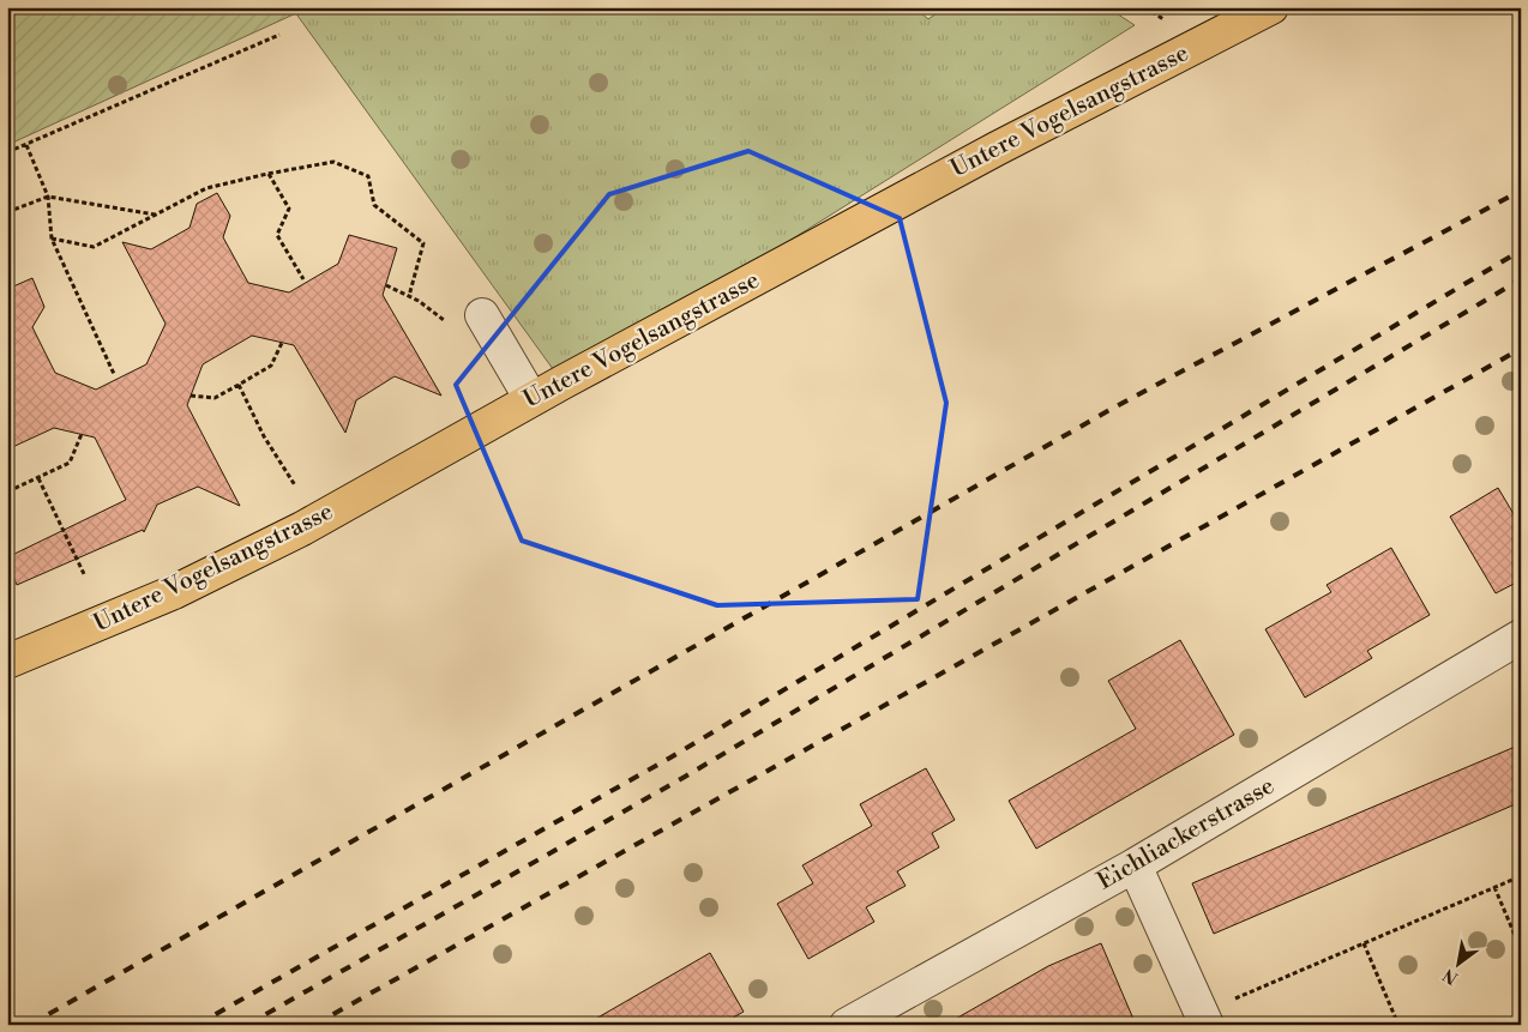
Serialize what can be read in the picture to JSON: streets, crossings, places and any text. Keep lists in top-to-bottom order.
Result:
{
  "streets": {
    "main road": ["Untere Vogelsangstrasse"],
    "street": ["Eichliackerstrasse"]
  },
  "north": "bottom left"
}
